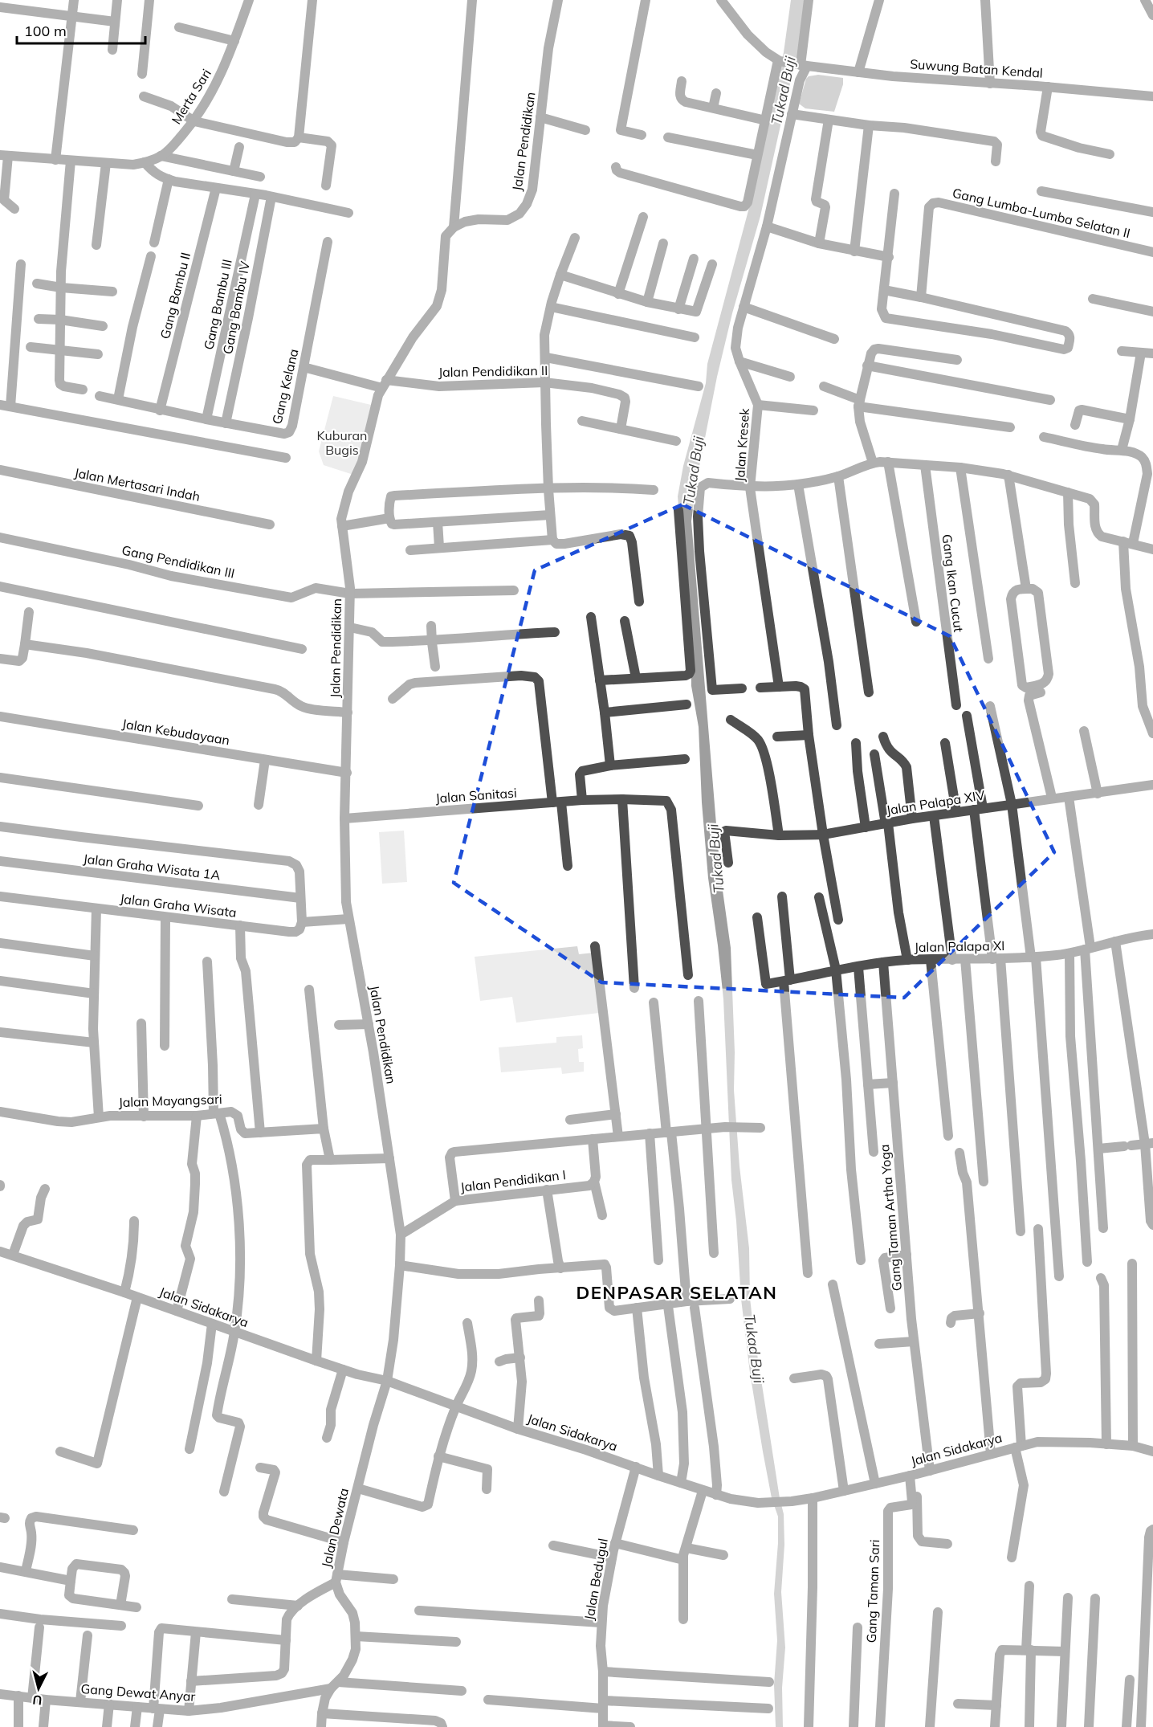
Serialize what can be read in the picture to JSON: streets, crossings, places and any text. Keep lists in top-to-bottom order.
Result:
{
  "streets": {
    "street": [
      "Suwung Batan Kendal",
      "Merta Sari",
      "Jalan Pendidikan",
      "Gang Lumba-Lumba Selatan II",
      "Gang Bambu II",
      "Gang Bambu III",
      "Gang Bambu IV",
      "Jalan Pendidikan II",
      "Gang Kelana",
      "Jalan Kresek",
      "Jalan Mertasari Indah",
      "Gang Pendidikan III",
      "Gang Ikan Cucut",
      "Jalan Kebudayaan",
      "Jalan Sanitasi",
      "Jalan Palapa XIV",
      "Jalan Graha Wisata 1A",
      "Jalan Graha Wisata",
      "Jalan Palapa XI",
      "Jalan Mayangsari",
      "Jalan Pendidikan I",
      "Gang Taman Artha Yoga",
      "Jalan Sidakarya",
      "Jalan Dewata",
      "Jalan Bedugul",
      "Gang Taman Sari",
      "Gang Dewat Anyar"
    ]
  },
  "crossings": [
    ["Suwung Batan Kendal", "Jalan Kresek"],
    ["Jalan Pendidikan", "Jalan Pendidikan II"],
    ["Jalan Pendidikan", "Gang Pendidikan III"],
    ["Jalan Pendidikan", "Jalan Kebudayaan"],
    ["Jalan Pendidikan", "Jalan Sanitasi"],
    ["Jalan Pendidikan", "Jalan Graha Wisata"],
    ["Jalan Pendidikan", "Jalan Pendidikan I"],
    ["Jalan Pendidikan", "Jalan Sidakarya"],
    ["Jalan Pendidikan", "Jalan Dewata"],
    ["Gang Bambu II", "Gang Kelana"],
    ["Gang Bambu III", "Gang Kelana"],
    ["Gang Bambu IV", "Gang Kelana"],
    ["Jalan Pendidikan II", "Gang Kelana"],
    ["Jalan Kresek", "Gang Ikan Cucut"],
    ["Jalan Palapa XI", "Gang Taman Artha Yoga"],
    ["Gang Taman Artha Yoga", "Jalan Sidakarya"],
    ["Jalan Sidakarya", "Jalan Dewata"],
    ["Jalan Sidakarya", "Jalan Bedugul"],
    ["Jalan Sidakarya", "Gang Taman Sari"],
    ["Jalan Dewata", "Gang Dewat Anyar"]
  ],
  "districts": ["DENPASAR SELATAN"],
  "water": ["Tukad Buji"],
  "parks": ["Kuburan Bugis"],
  "scale_bar": "100 m",
  "north": "bottom"
}
